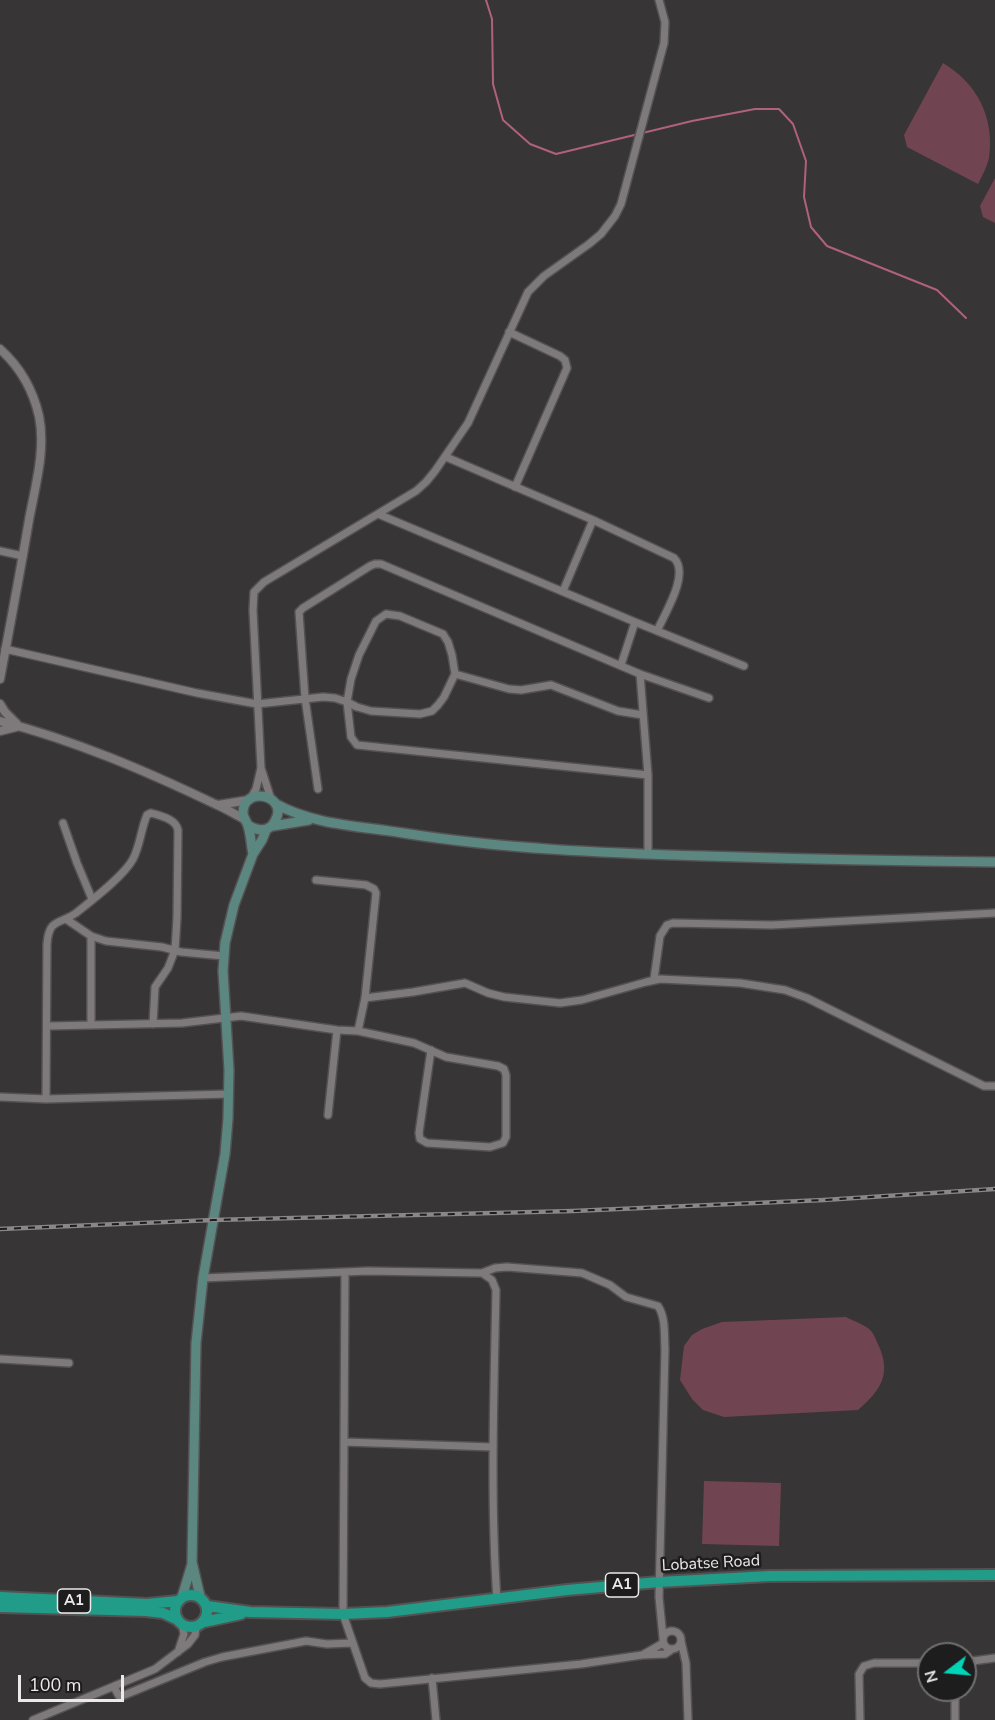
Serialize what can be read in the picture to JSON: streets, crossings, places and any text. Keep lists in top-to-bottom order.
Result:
{
  "streets": {
    "highway": ["Lobatse Road", "A1"]
  },
  "crossings": [
    ["Lobatse Road", "A1"]
  ],
  "scale_bar": "100 m",
  "north": "left"
}
